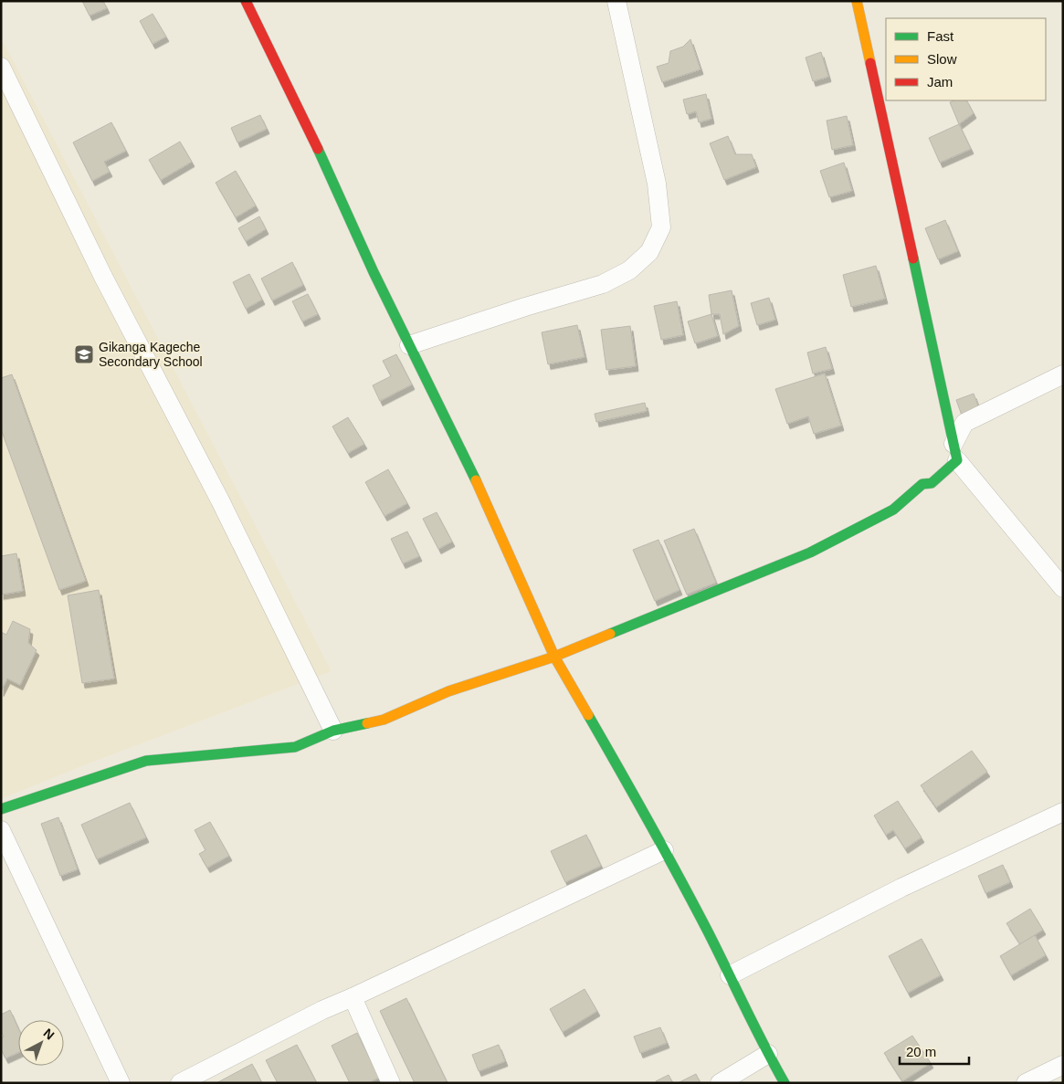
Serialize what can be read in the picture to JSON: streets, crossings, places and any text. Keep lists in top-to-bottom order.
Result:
{
  "places": {
    "school or university": ["Gikanga Kageche Secondary School"]
  },
  "legend": ["Fast", "Slow", "Jam"],
  "scale_bar": "20 m",
  "north": "top right"
}
